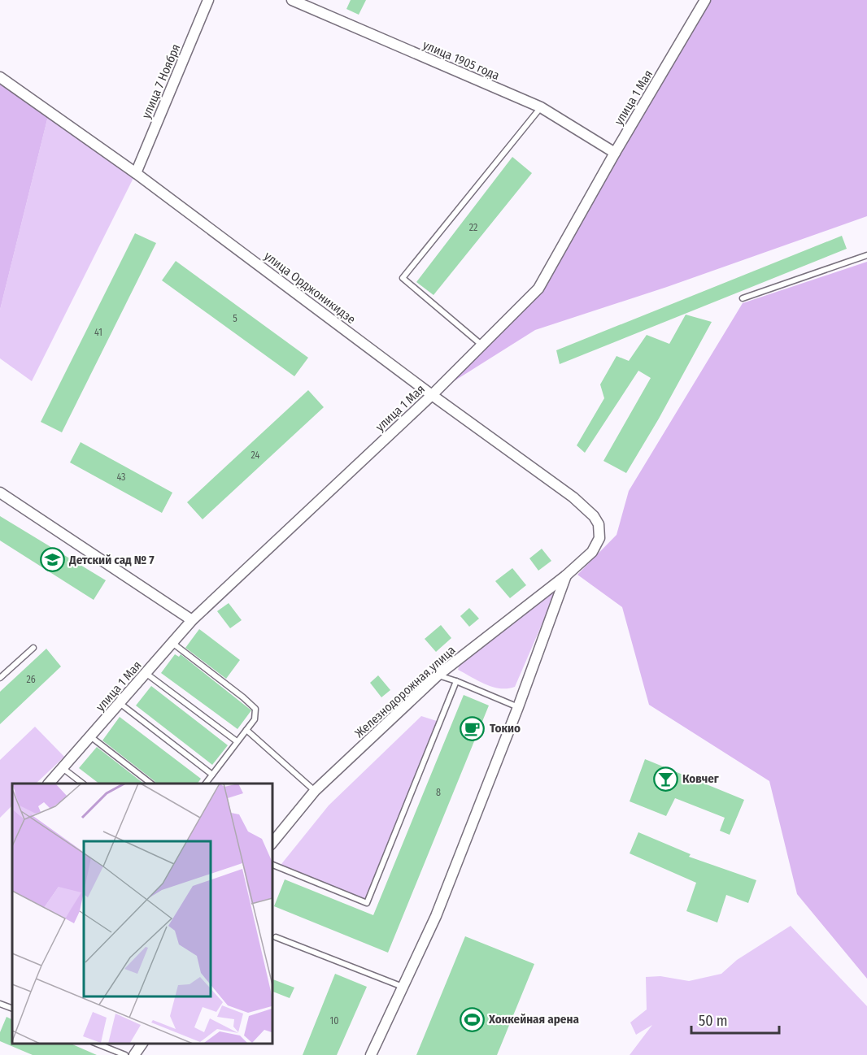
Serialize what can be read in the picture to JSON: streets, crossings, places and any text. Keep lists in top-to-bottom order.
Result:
{
  "streets": {
    "street": [
      "улица 1905 года",
      "улица 7 Ноября",
      "улица 1 Мая",
      "улица Орджоникидзе",
      "Железнодорожная улица"
    ]
  },
  "crossings": [
    ["улица 1905 года", "улица 1 Мая"],
    ["улица 7 Ноября", "улица Орджоникидзе"],
    ["улица 1 Мая", "улица Орджоникидзе"],
    ["улица Орджоникидзе", "Железнодорожная улица"]
  ],
  "places": {
    "school or university": ["Детский сад № 7"],
    "cafe": ["Токио"],
    "bar": ["Ковчег"],
    "sports": ["Хоккейная арена"]
  },
  "house_numbers": [
    "22",
    "5",
    "41",
    "24",
    "43",
    "26",
    "8",
    "10"
  ],
  "scale_bar": "50 m"
}
